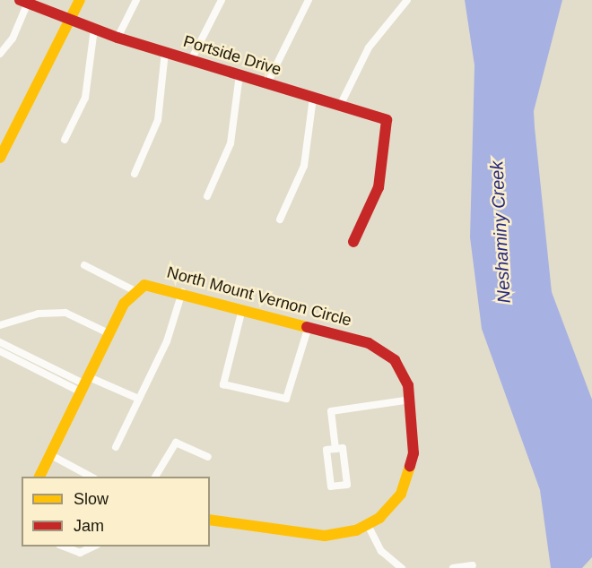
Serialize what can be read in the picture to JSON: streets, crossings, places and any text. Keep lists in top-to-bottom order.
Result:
{
  "streets": {
    "street": ["Portside Drive", "North Mount Vernon Circle"]
  },
  "water": ["Neshaminy Creek"],
  "legend": ["Slow", "Jam"]
}
